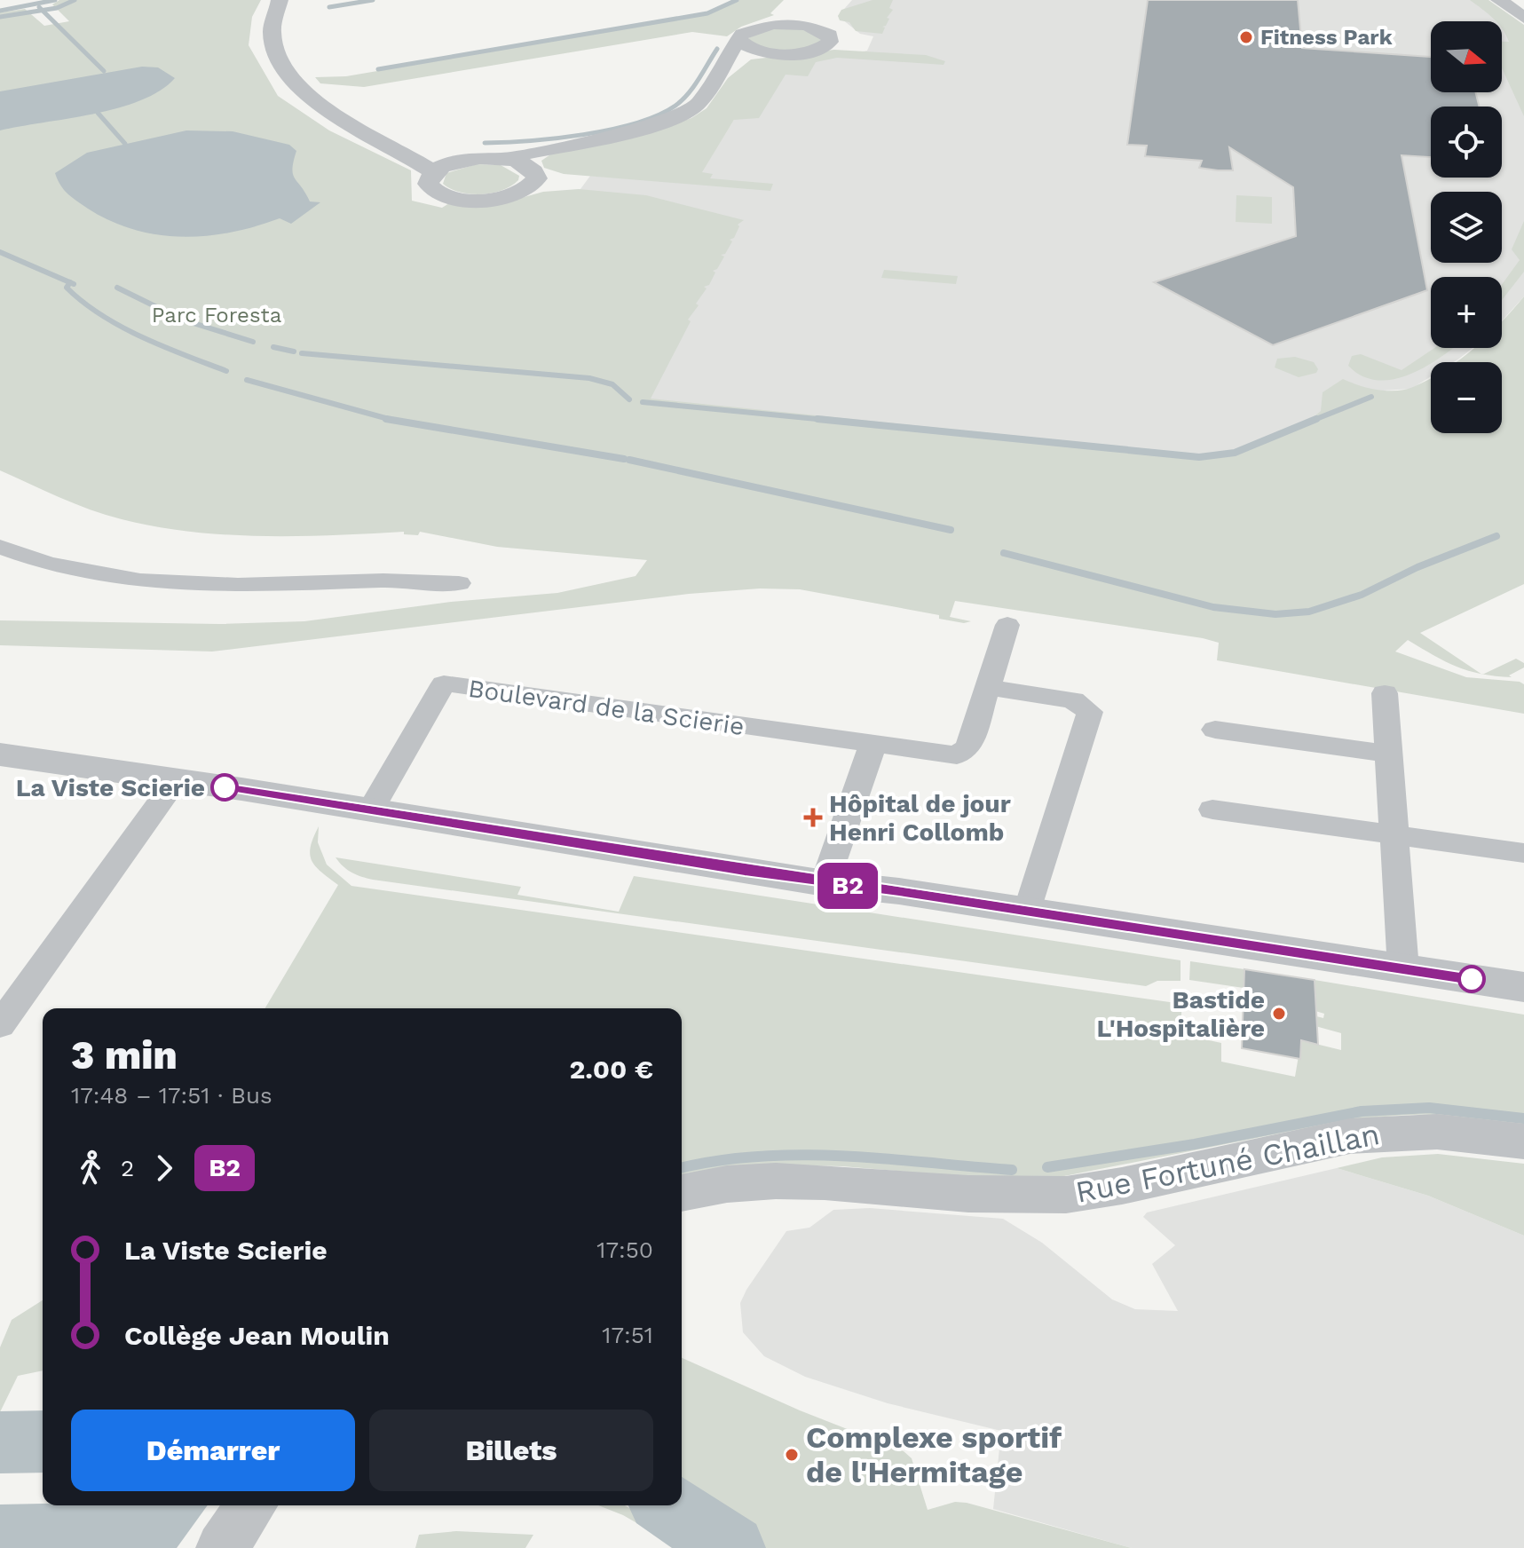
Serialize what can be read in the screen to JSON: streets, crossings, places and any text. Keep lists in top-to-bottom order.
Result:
{
  "streets": {
    "street": ["Boulevard de la Scierie", "Rue Fortuné Chaillan"]
  },
  "parks": ["Parc Foresta"],
  "places": {
    "other": [
      "Fitness Park",
      "La Viste Scierie",
      "Bastide L'Hospitalière",
      "Complexe sportif de l'Hermitage"
    ],
    "health": ["Hôpital de jour Henri Collomb"]
  },
  "lines": ["bus line B2"],
  "north": "right",
  "page": {
    "on_map": "B2",
    "map_buttons": ["+", "−"],
    "heading": ["3 min", "17:48 – 17:51 · Bus", "2.00 €"],
    "legs": ["2", "B2"],
    "list": [
      {
        "name": "La Viste Scierie",
        "value": "17:50"
      },
      {
        "name": "Collège Jean Moulin",
        "value": "17:51"
      }
    ],
    "buttons": ["Démarrer", "Billets"]
  }
}
